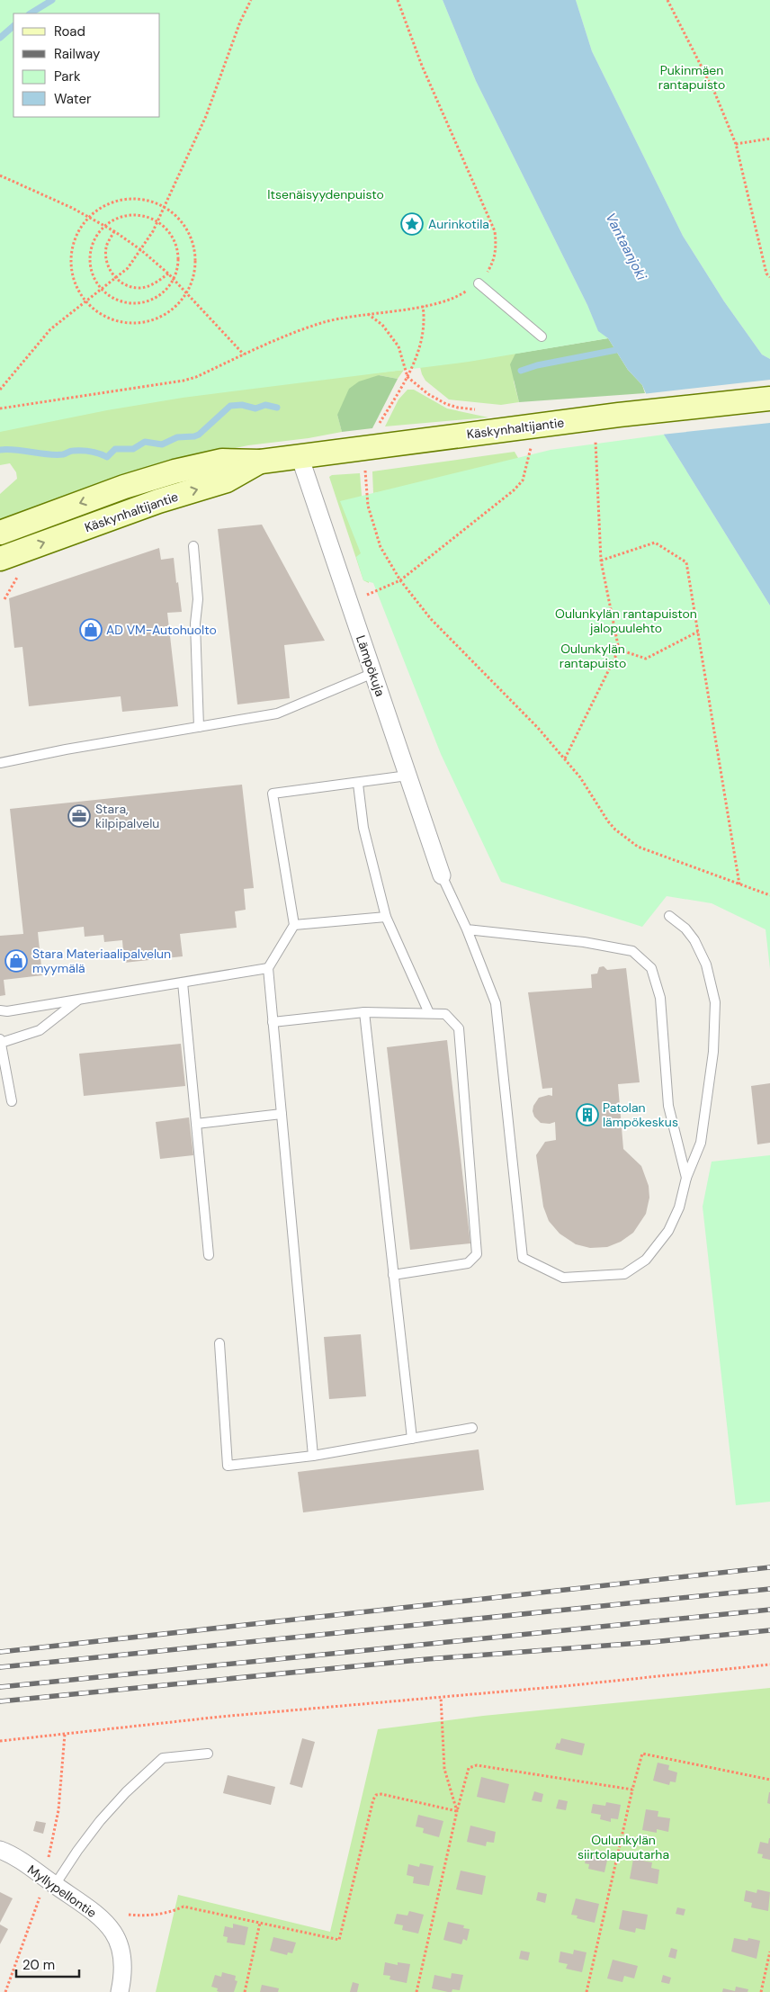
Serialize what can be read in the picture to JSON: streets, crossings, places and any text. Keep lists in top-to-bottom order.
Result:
{
  "streets": {
    "main road": ["Käskynhaltijantie"],
    "street": ["Lämpökuja", "Myllypellontie"]
  },
  "crossings": [
    ["Käskynhaltijantie", "Lämpökuja"]
  ],
  "water": ["Vantaanjoki"],
  "parks": [
    "Pukinmäen rantapuisto",
    "Itsenäisyydenpuisto",
    "Oulunkylän rantapuiston jalopuulehto",
    "Oulunkylän rantapuisto",
    "Oulunkylän siirtolapuutarha"
  ],
  "places": {
    "place": ["Aurinkotila"],
    "shop": ["AD VM-Autohuolto", "Stara Materiaalipalvelun myymälä"],
    "office": ["Stara, kilpipalvelu"],
    "building": ["Patolan lämpökeskus"]
  },
  "legend": [
    "Road",
    "Railway",
    "Park",
    "Water"
  ],
  "scale_bar": "20 m"
}
